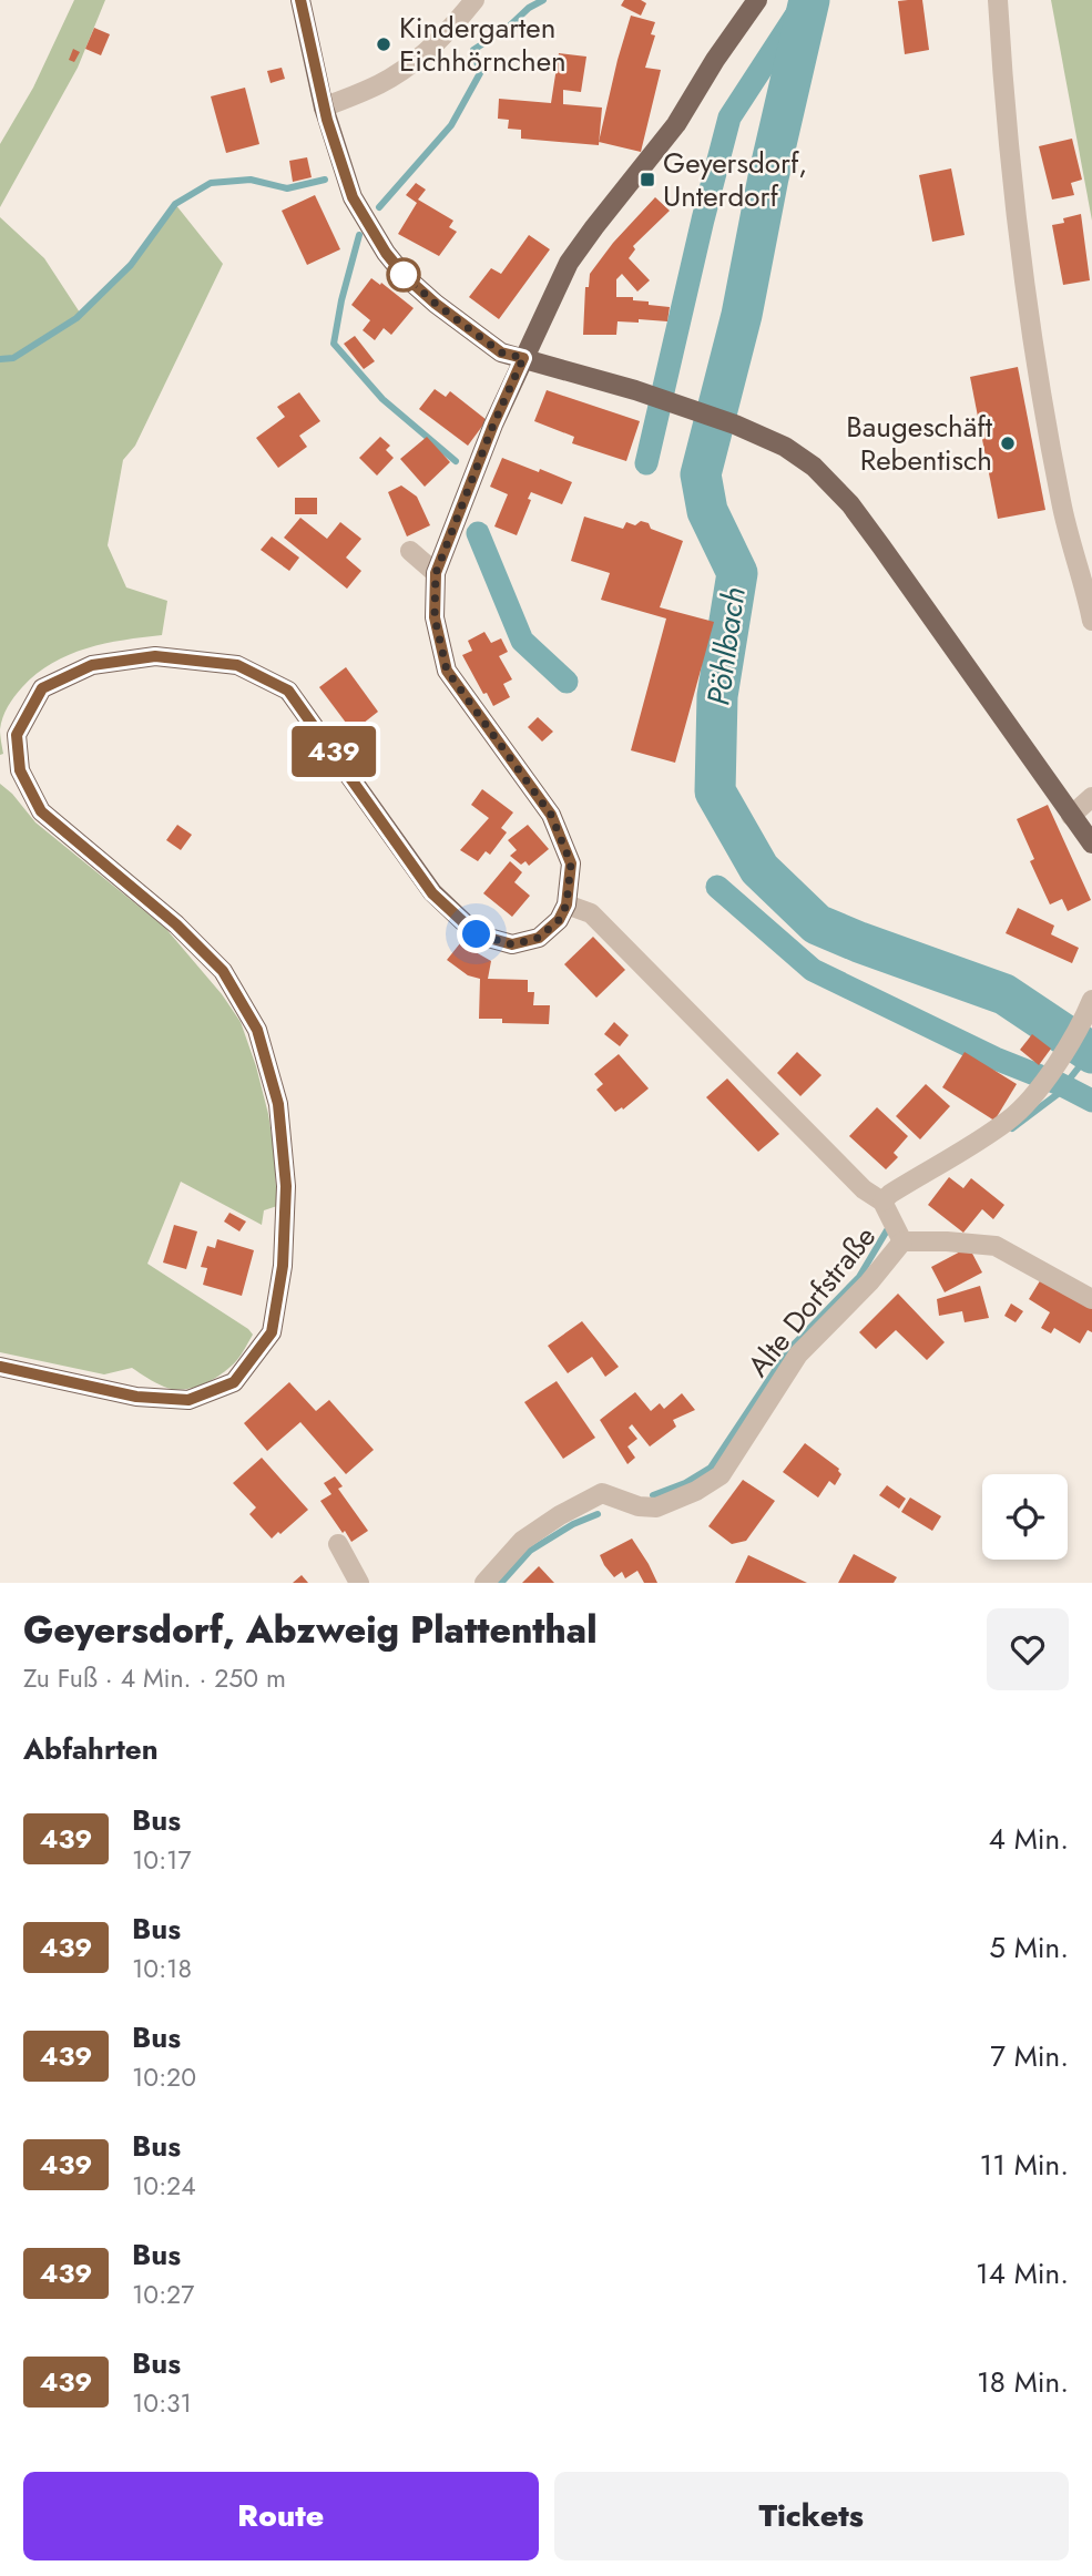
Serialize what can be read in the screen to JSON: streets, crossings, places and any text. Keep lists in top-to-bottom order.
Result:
{
  "streets": {
    "street": ["Alte Dorfstraße"]
  },
  "water": ["Pöhlbach"],
  "places": {
    "other": ["Kindergarten Eichhörnchen", "Baugeschäft Rebentisch"],
    "transit": ["Geyersdorf, Unterdorf"]
  },
  "lines": ["bus line 439"],
  "page": {
    "on_map": "439",
    "heading": [
      ["Geyersdorf, Abzweig Plattenthal", "Zu Fuß · 4 Min. · 250 m"],
      "Abfahrten"
    ],
    "list": [
      {
        "mark": "439",
        "name": "Bus",
        "note": "10:17",
        "value": "4 Min."
      },
      {
        "mark": "439",
        "name": "Bus",
        "note": "10:18",
        "value": "5 Min."
      },
      {
        "mark": "439",
        "name": "Bus",
        "note": "10:20",
        "value": "7 Min."
      },
      {
        "mark": "439",
        "name": "Bus",
        "note": "10:24",
        "value": "11 Min."
      },
      {
        "mark": "439",
        "name": "Bus",
        "note": "10:27",
        "value": "14 Min."
      },
      {
        "mark": "439",
        "name": "Bus",
        "note": "10:31",
        "value": "18 Min."
      }
    ],
    "buttons": ["Route", "Tickets"]
  }
}
